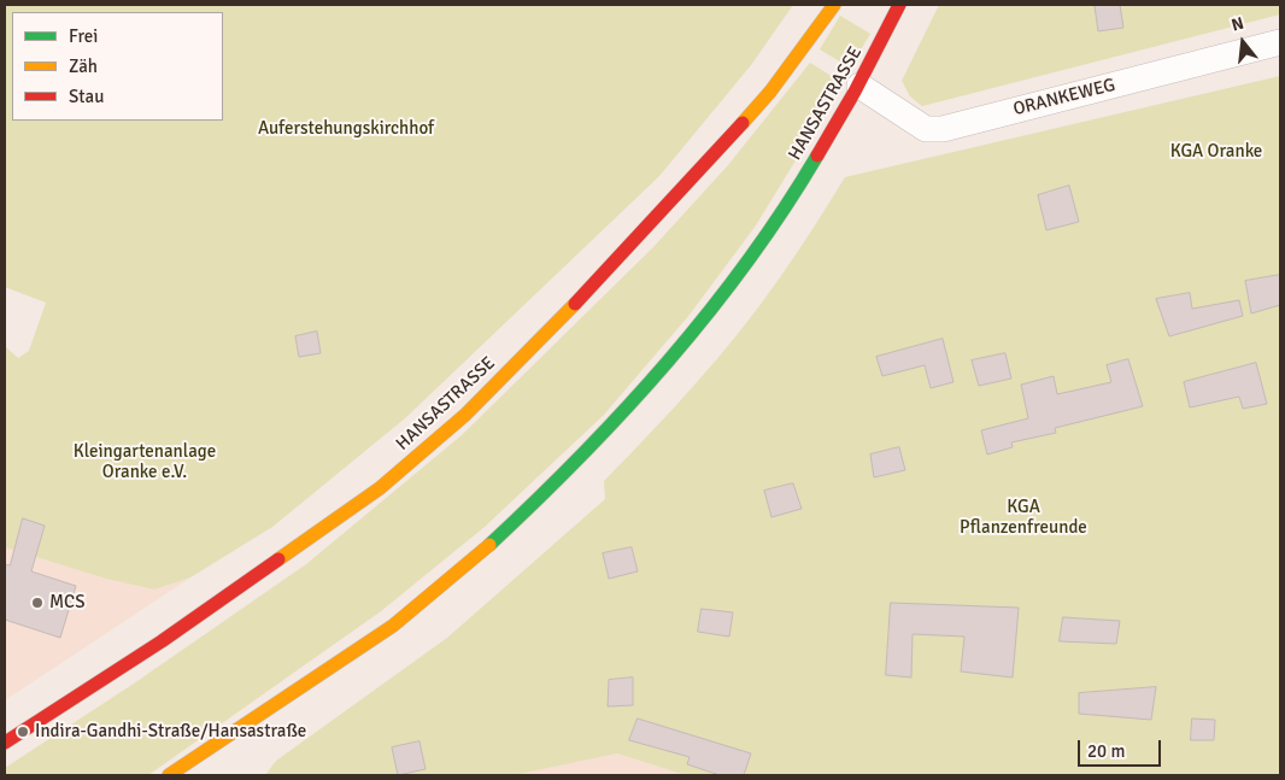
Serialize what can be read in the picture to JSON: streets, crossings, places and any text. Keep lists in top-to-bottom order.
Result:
{
  "streets": {
    "main road": ["HANSASTRASSE"],
    "street": ["ORANKEWEG"]
  },
  "crossings": [
    ["ORANKEWEG", "HANSASTRASSE"]
  ],
  "parks": [
    "Auferstehungskirchhof",
    "KGA Oranke",
    "Kleingartenanlage Oranke e.V.",
    "KGA Pflanzenfreunde"
  ],
  "places": ["MCS", "Indira-Gandhi-Straße/Hansastraße"],
  "legend": ["Frei", "Zäh", "Stau"],
  "scale_bar": "20 m",
  "north": "top"
}
